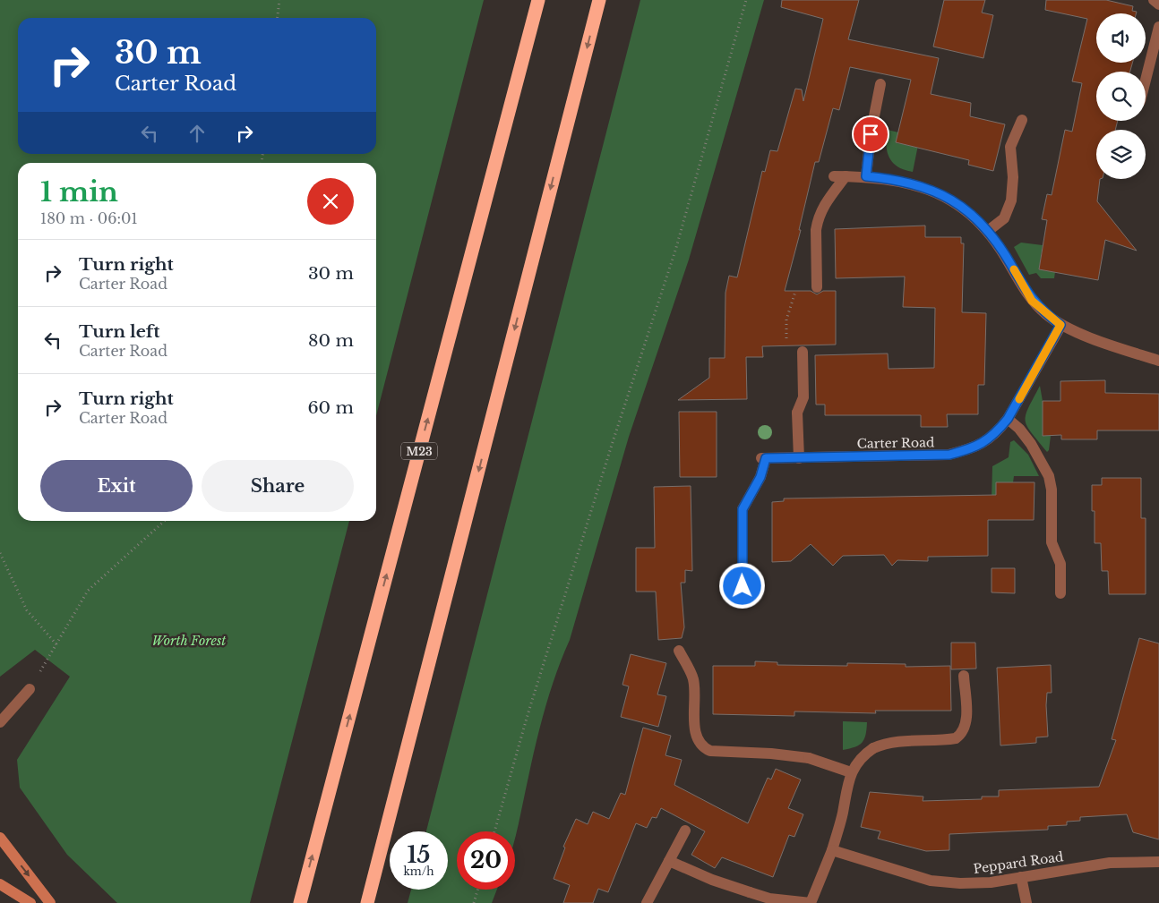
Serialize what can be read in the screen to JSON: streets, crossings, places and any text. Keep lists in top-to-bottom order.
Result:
{
  "streets": {
    "highway": ["M23"],
    "street": ["Carter Road", "Peppard Road"]
  },
  "parks": ["Worth Forest"],
  "page": {
    "turn": ["30 m", "Carter Road"],
    "heading": ["1 min", "180 m · 06:01"],
    "list": [
      {
        "name": "Turn right",
        "note": "Carter Road",
        "value": "30 m"
      },
      {
        "name": "Turn left",
        "note": "Carter Road",
        "value": "80 m"
      },
      {
        "name": "Turn right",
        "note": "Carter Road",
        "value": "60 m"
      }
    ],
    "buttons": ["Exit", "Share"],
    "speed": "15 km/h",
    "limit": "20"
  }
}
